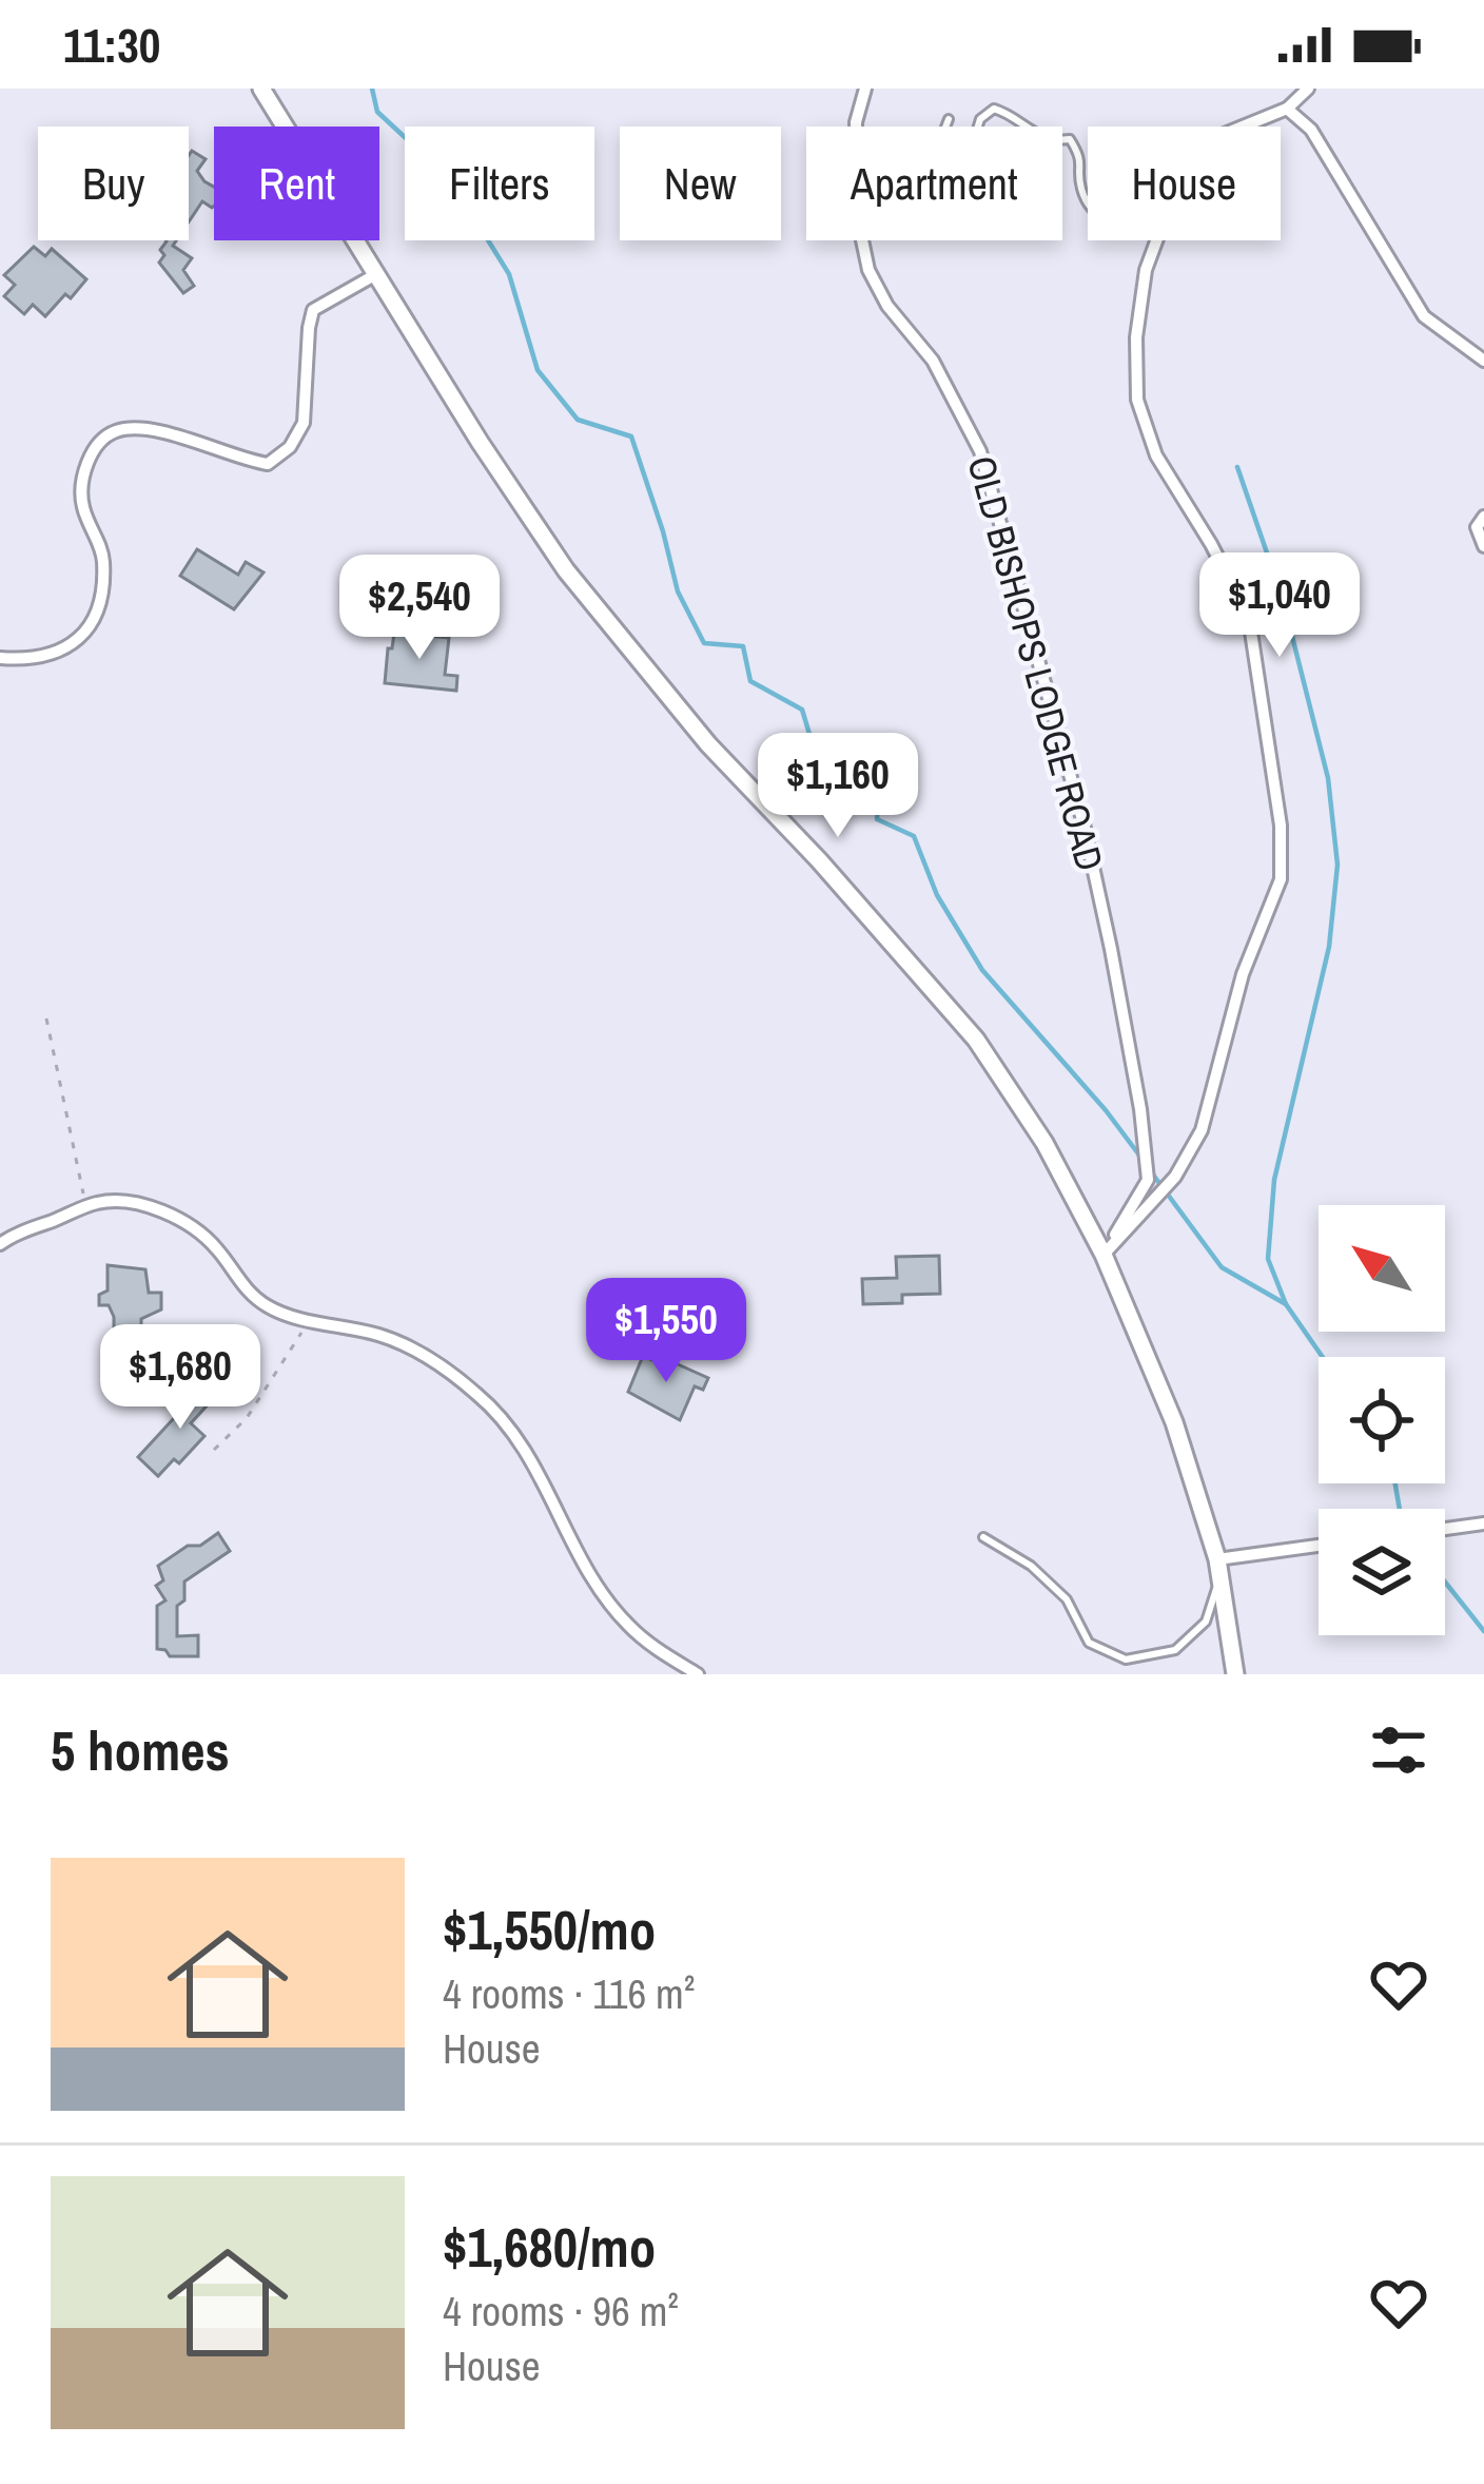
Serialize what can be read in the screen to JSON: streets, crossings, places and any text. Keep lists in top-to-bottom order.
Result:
{
  "streets": {
    "street": ["OLD BISHOPS LODGE ROAD"]
  },
  "north": "top left",
  "page": {
    "status": "11:30",
    "chip": [
      "Buy",
      "Rent",
      "Filters",
      "New",
      "Apartment",
      "House"
    ],
    "price": [
      "$1,040",
      "$2,540",
      "$1,160",
      "$1,550",
      "$1,680"
    ],
    "heading": "5 homes",
    "list": [
      {
        "name": "$1,550/mo",
        "note": "4 rooms · 116 m² · House"
      },
      {
        "name": "$1,680/mo",
        "note": "4 rooms · 96 m² · House"
      }
    ]
  }
}
